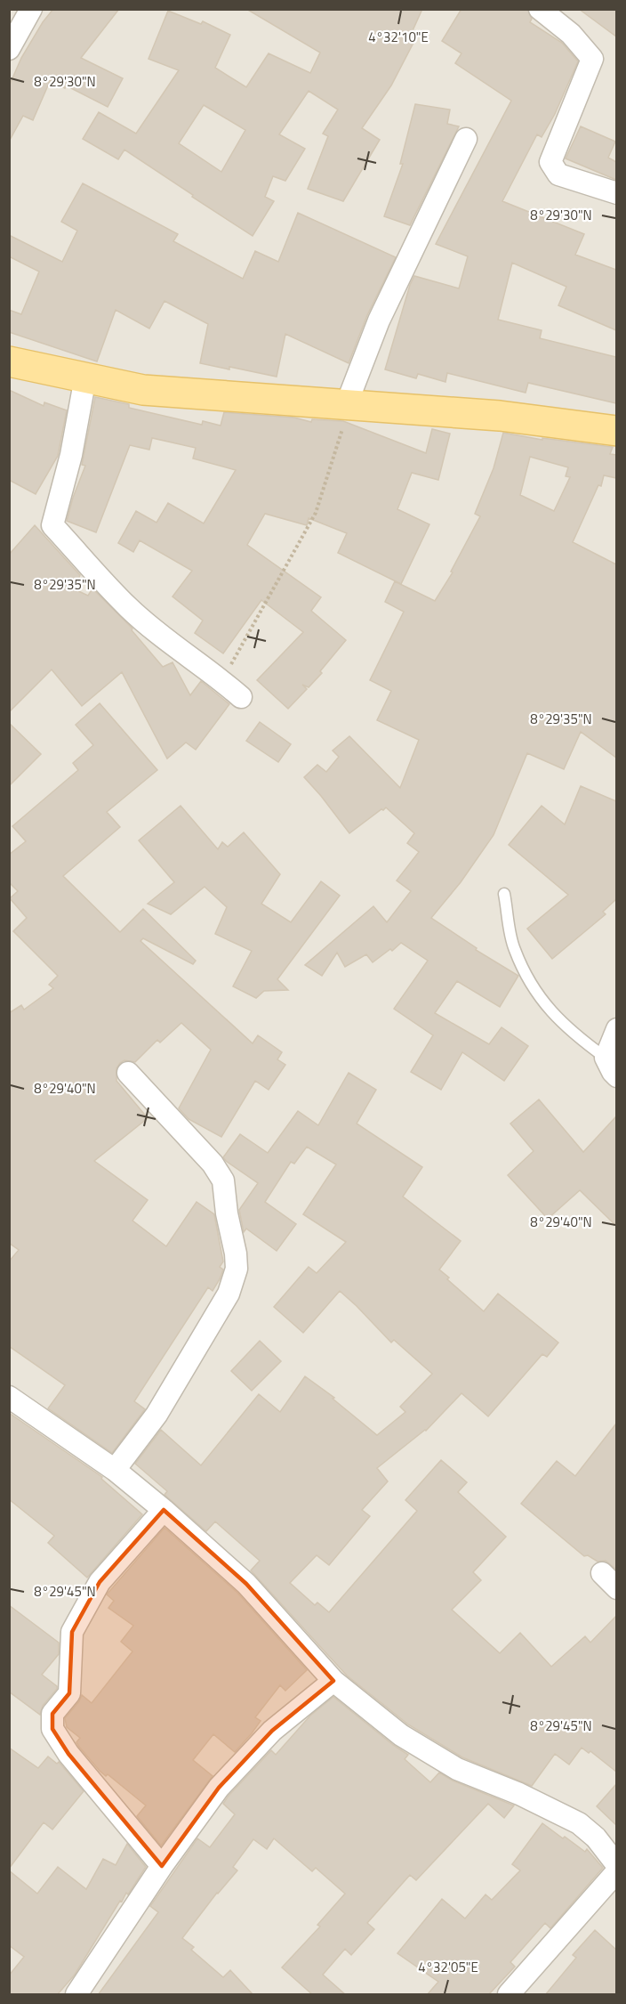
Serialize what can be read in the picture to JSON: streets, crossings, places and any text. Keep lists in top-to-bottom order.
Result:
{
  "coordinates": [
    "4°32'10\"E",
    "8°29'30\"N",
    "8°29'35\"N",
    "8°29'40\"N",
    "8°29'45\"N",
    "4°32'05\"E"
  ]
}
